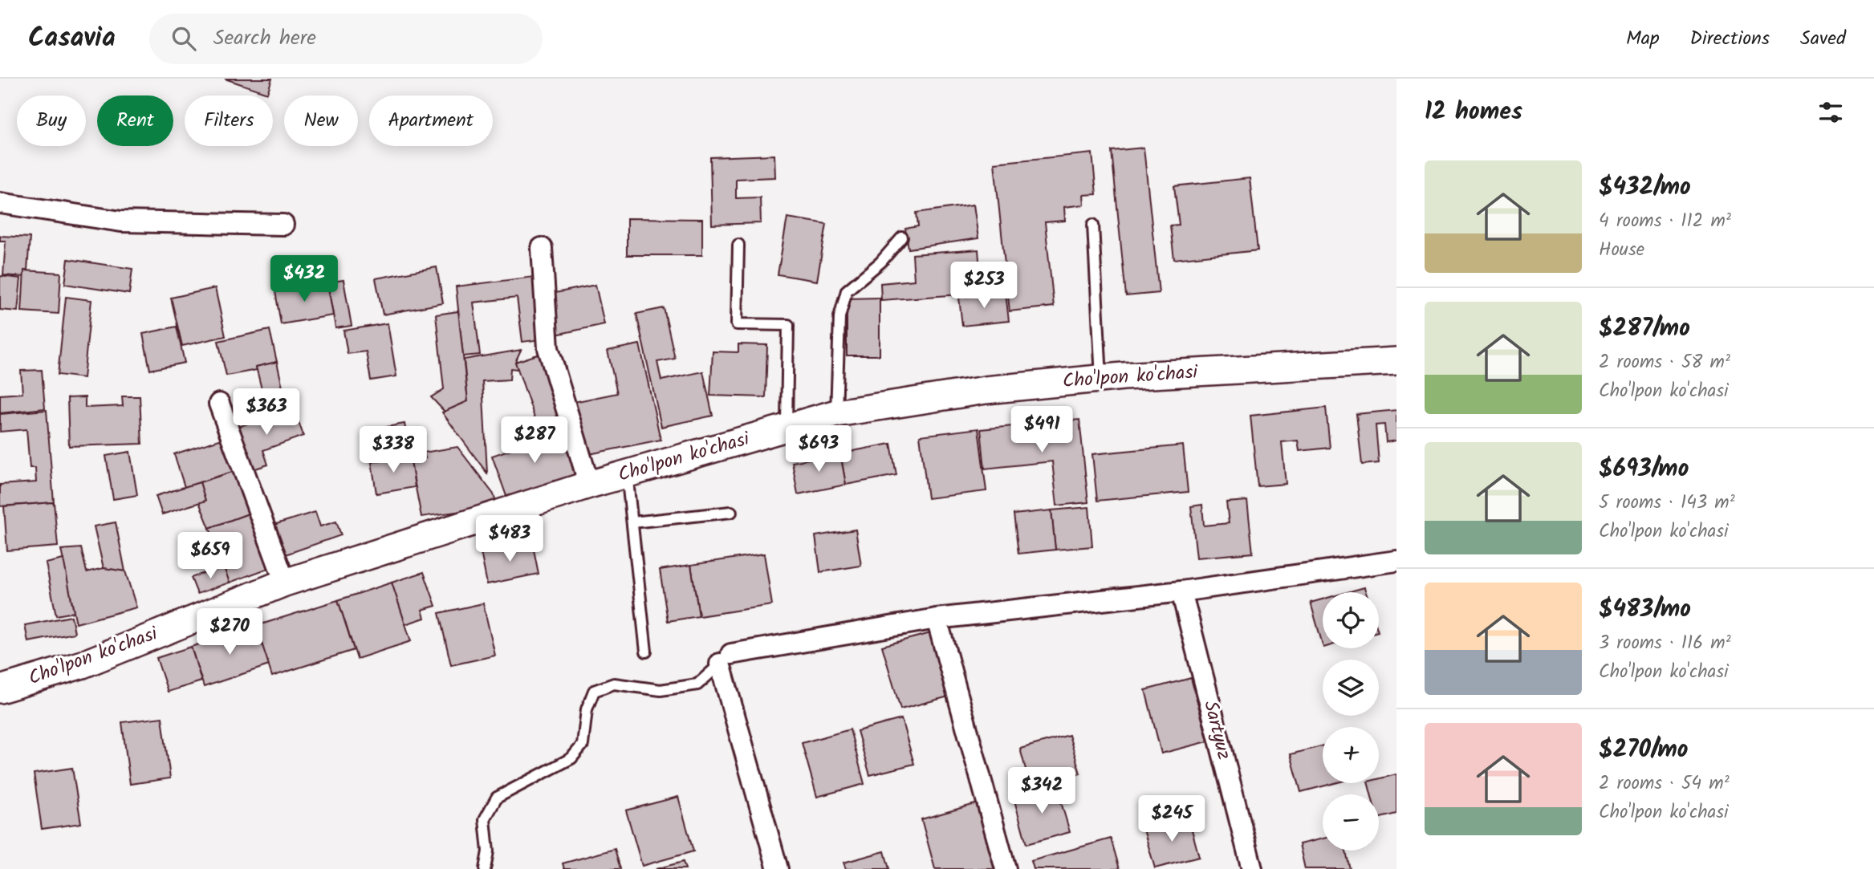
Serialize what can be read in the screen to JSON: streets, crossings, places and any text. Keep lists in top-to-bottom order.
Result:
{
  "streets": {
    "main road": ["Cho'lpon ko'chasi"],
    "street": ["Sartyuz"]
  },
  "page": {
    "header": "Casavia",
    "search": "Search here",
    "nav": ["Map", "Directions", "Saved"],
    "heading": "12 homes",
    "chip": [
      "Buy",
      "Rent",
      "Filters",
      "New",
      "Apartment"
    ],
    "list": [
      {
        "name": "$432/mo",
        "note": "4 rooms · 112 m² · House"
      },
      {
        "name": "$287/mo",
        "note": "2 rooms · 58 m² · Cho'lpon ko'chasi"
      },
      {
        "name": "$693/mo",
        "note": "5 rooms · 143 m² · Cho'lpon ko'chasi"
      },
      {
        "name": "$483/mo",
        "note": "3 rooms · 116 m² · Cho'lpon ko'chasi"
      },
      {
        "name": "$270/mo",
        "note": "2 rooms · 54 m² · Cho'lpon ko'chasi"
      }
    ],
    "price": [
      "$432",
      "$253",
      "$363",
      "$491",
      "$287",
      "$693",
      "$338",
      "$483",
      "$659",
      "$270",
      "$342",
      "$245"
    ],
    "map_buttons": ["+", "−"]
  }
}
